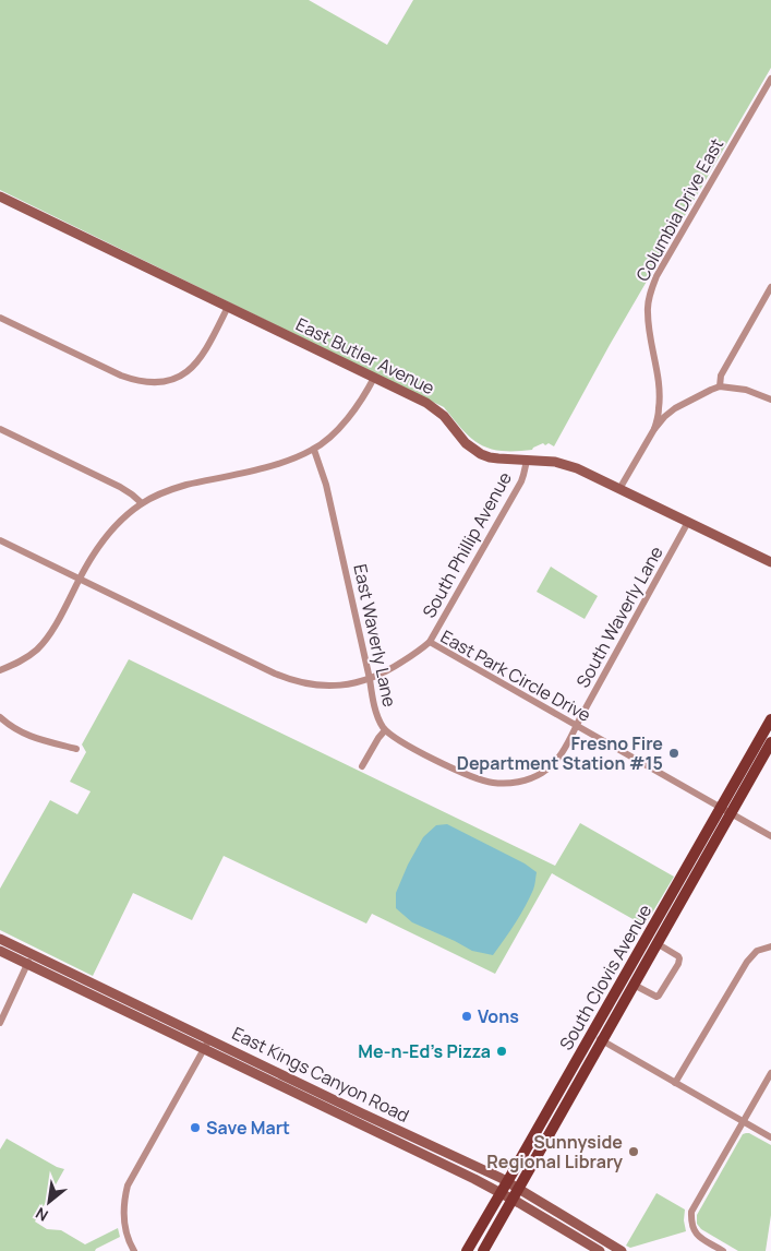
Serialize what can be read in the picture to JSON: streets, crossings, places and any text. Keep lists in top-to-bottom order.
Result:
{
  "streets": {
    "main road": ["East Butler Avenue", "South Clovis Avenue", "East Kings Canyon Road"],
    "street": [
      "Columbia Drive East",
      "South Phillip Avenue",
      "South Waverly Lane",
      "East Waverly Lane",
      "East Park Circle Drive"
    ]
  },
  "crossings": [
    ["East Butler Avenue", "South Phillip Avenue"],
    ["East Butler Avenue", "South Waverly Lane"],
    ["South Phillip Avenue", "East Park Circle Drive"],
    ["South Waverly Lane", "East Waverly Lane"],
    ["South Waverly Lane", "East Park Circle Drive"],
    ["East Waverly Lane", "East Park Circle Drive"],
    ["East Park Circle Drive", "South Clovis Avenue"],
    ["South Clovis Avenue", "East Kings Canyon Road"]
  ],
  "places": [
    "Fresno Fire Department Station #15",
    "Vons",
    "Me-n-Ed's Pizza",
    "Save Mart",
    "Sunnyside Regional Library"
  ],
  "north": "bottom left"
}
